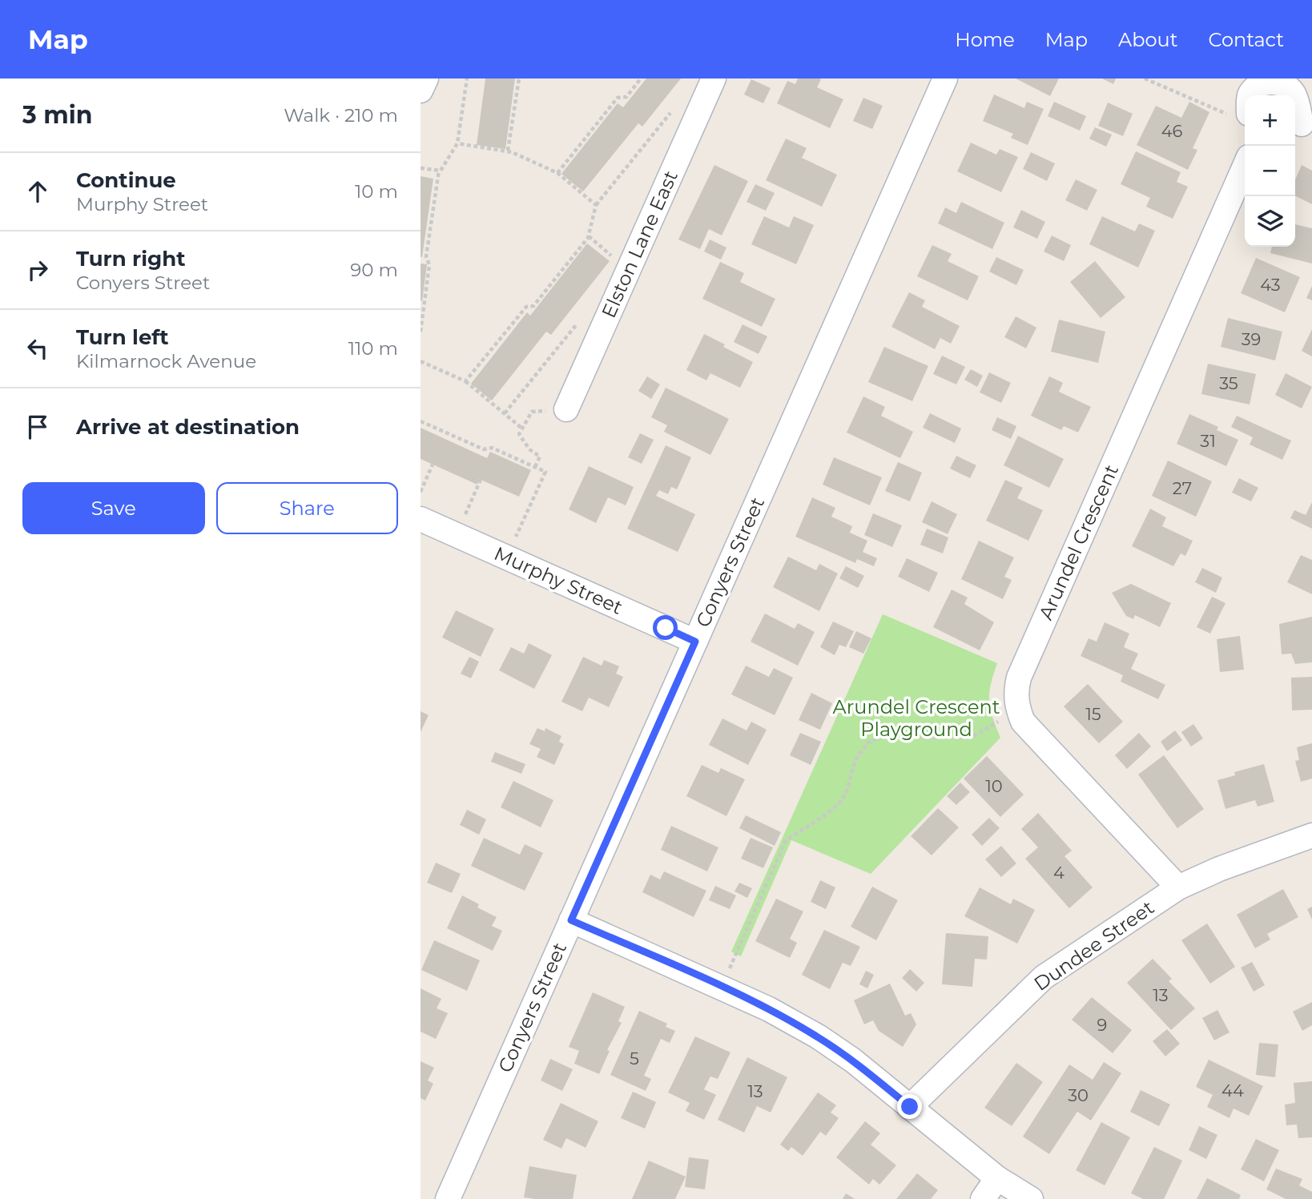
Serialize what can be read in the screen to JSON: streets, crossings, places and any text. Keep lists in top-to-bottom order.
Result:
{
  "streets": {
    "street": [
      "Elston Lane East",
      "Arundel Crescent",
      "Conyers Street",
      "Murphy Street",
      "Dundee Street"
    ]
  },
  "crossings": [
    ["Conyers Street", "Murphy Street"]
  ],
  "parks": ["Arundel Crescent Playground"],
  "house_numbers": [
    "46",
    "43",
    "39",
    "35",
    "31",
    "27",
    "15",
    "10",
    "4",
    "13",
    "9",
    "5",
    "44",
    "13",
    "30"
  ],
  "page": {
    "header": "Map",
    "nav": [
      "Home",
      "Map",
      "About",
      "Contact"
    ],
    "heading": ["3 min", "Walk · 210 m"],
    "map_buttons": ["+", "−"],
    "list": [
      ["Continue", "Murphy Street", "10 m"],
      ["Turn right", "Conyers Street", "90 m"],
      ["Turn left", "Kilmarnock Avenue", "110 m"],
      "Arrive at destination"
    ],
    "buttons": ["Save", "Share"]
  }
}
